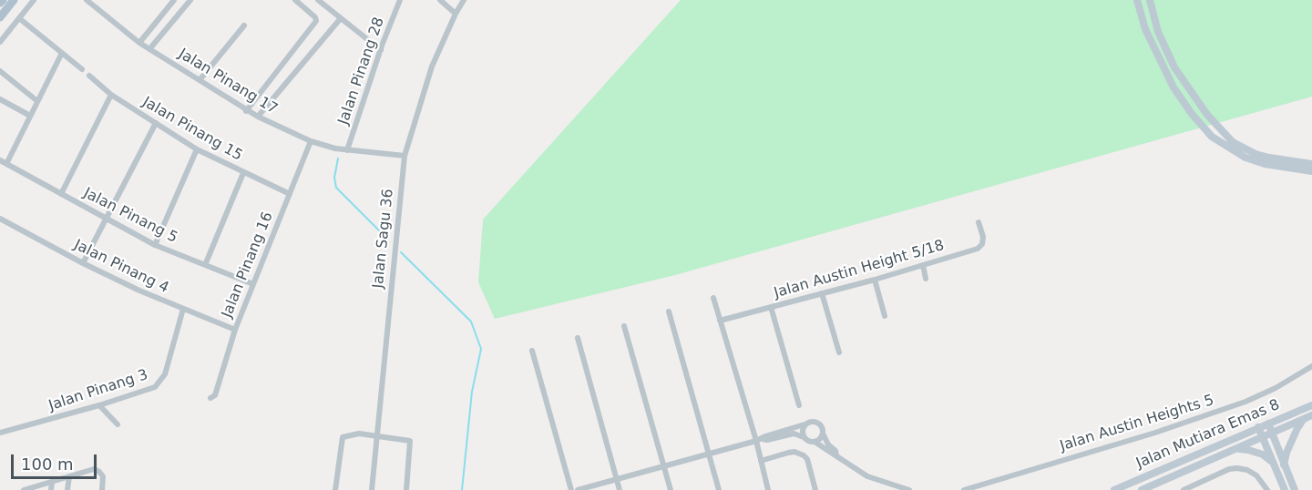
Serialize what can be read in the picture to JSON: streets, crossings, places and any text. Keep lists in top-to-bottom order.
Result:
{
  "streets": {
    "street": [
      "Jalan Pinang 28",
      "Jalan Pinang 17",
      "Jalan Pinang 15",
      "Jalan Pinang 5",
      "Jalan Sagu 36",
      "Jalan Pinang 16",
      "Jalan Pinang 4",
      "Jalan Austin Height 5/18",
      "Jalan Pinang 3",
      "Jalan Austin Heights 5",
      "Jalan Mutiara Emas 8"
    ]
  },
  "crossings": [
    ["Jalan Pinang 28", "Jalan Pinang 17"],
    ["Jalan Pinang 17", "Jalan Sagu 36"],
    ["Jalan Pinang 17", "Jalan Pinang 16"],
    ["Jalan Pinang 15", "Jalan Pinang 16"],
    ["Jalan Pinang 5", "Jalan Pinang 16"],
    ["Jalan Pinang 16", "Jalan Pinang 4"],
    ["Jalan Pinang 4", "Jalan Pinang 3"]
  ],
  "scale_bar": "100 m"
}
